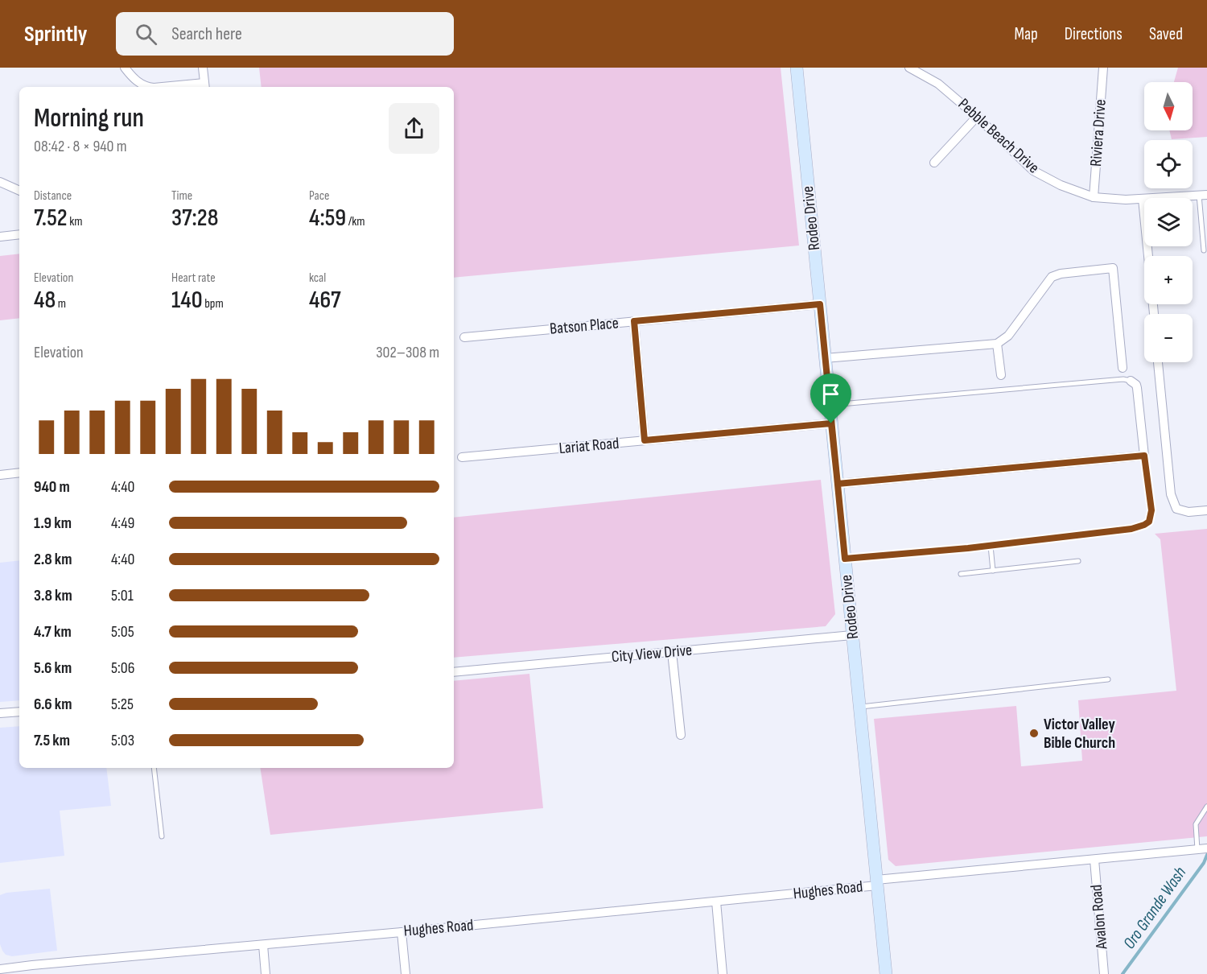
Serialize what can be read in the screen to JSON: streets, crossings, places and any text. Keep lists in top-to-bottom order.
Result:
{
  "streets": {
    "street": [
      "Riviera Drive",
      "Pebble Beach Drive",
      "Rodeo Drive",
      "Batson Place",
      "Lariat Road",
      "City View Drive",
      "Hughes Road",
      "Avalon Road"
    ]
  },
  "crossings": [
    ["Riviera Drive", "Pebble Beach Drive"],
    ["Rodeo Drive", "Batson Place"],
    ["Rodeo Drive", "Lariat Road"],
    ["Rodeo Drive", "City View Drive"],
    ["Rodeo Drive", "Hughes Road"],
    ["Hughes Road", "Avalon Road"]
  ],
  "water": ["Oro Grande Wash"],
  "places": ["Victor Valley Bible Church"],
  "north": "bottom",
  "page": {
    "header": "Sprintly",
    "search": "Search here",
    "nav": ["Map", "Directions", "Saved"],
    "map_buttons": ["+", "−"],
    "heading": ["Morning run", "08:42 · 8 × 940 m"],
    "stats": [
      ["Distance", "7.52 km"],
      ["Time", "37:28"],
      ["Pace", "4:59 /km"],
      ["Elevation", "48 m"],
      ["Heart rate", "140 bpm"],
      ["kcal", "467"]
    ],
    "chart": ["Elevation", "302–308 m"],
    "list": [
      {
        "name": "940 m",
        "note": "4:40"
      },
      {
        "name": "1.9 km",
        "note": "4:49"
      },
      {
        "name": "2.8 km",
        "note": "4:40"
      },
      {
        "name": "3.8 km",
        "note": "5:01"
      },
      {
        "name": "4.7 km",
        "note": "5:05"
      },
      {
        "name": "5.6 km",
        "note": "5:06"
      },
      {
        "name": "6.6 km",
        "note": "5:25"
      },
      {
        "name": "7.5 km",
        "note": "5:03"
      }
    ]
  }
}
